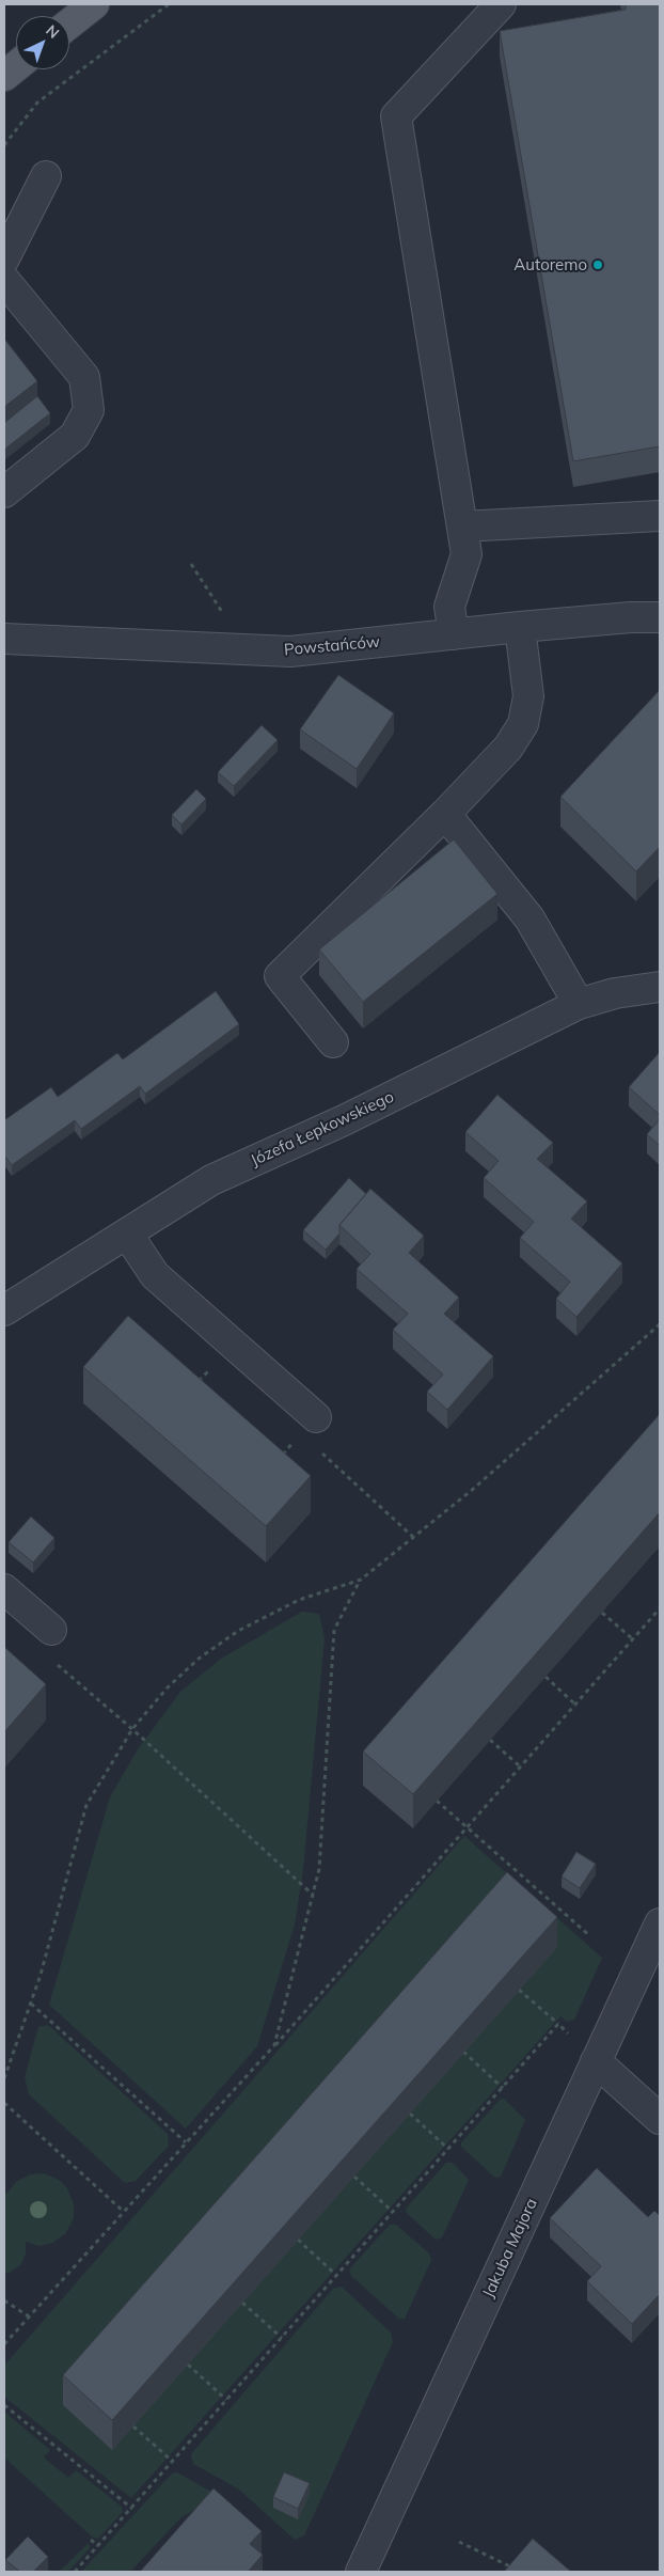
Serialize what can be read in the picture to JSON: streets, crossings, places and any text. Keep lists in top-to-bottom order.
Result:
{
  "streets": {
    "street": ["Powstańców", "Józefa Łepkowskiego", "Jakuba Majora"]
  },
  "places": ["Autoremo"],
  "north": "top right"
}
